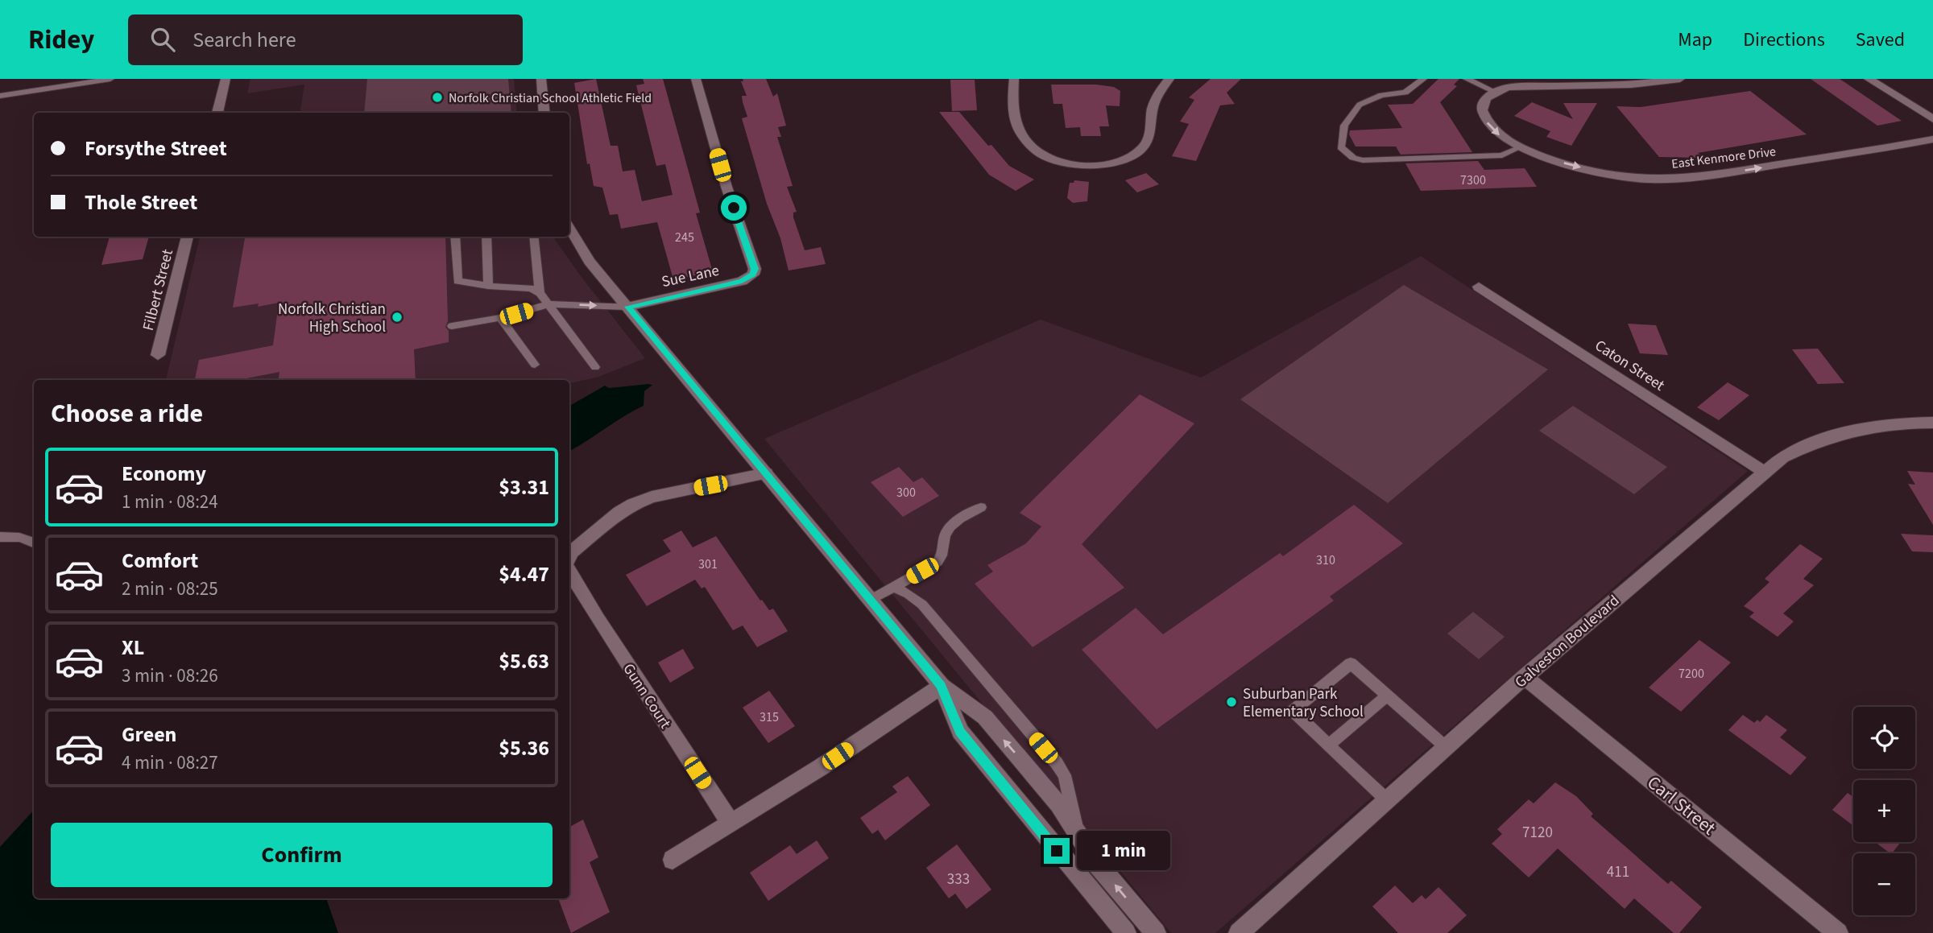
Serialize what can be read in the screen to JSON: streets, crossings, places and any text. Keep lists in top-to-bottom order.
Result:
{
  "streets": {
    "street": [
      "East Kenmore Drive",
      "Sue Lane",
      "Filbert Street",
      "Caton Street",
      "Galveston Boulevard",
      "Gunn Court",
      "Carl Street"
    ]
  },
  "crossings": [
    ["Caton Street", "Galveston Boulevard"],
    ["Galveston Boulevard", "Carl Street"]
  ],
  "places": ["Norfolk Christian School Athletic Field", "Norfolk Christian High School", "Suburban Park Elementary School"],
  "house_numbers": [
    "7300",
    "245",
    "300",
    "310",
    "301",
    "7200",
    "315",
    "7120",
    "411",
    "333"
  ],
  "page": {
    "header": "Ridey",
    "search": "Search here",
    "nav": ["Map", "Directions", "Saved"],
    "banner": ["Forsythe Street", "Thole Street"],
    "heading": "Choose a ride",
    "list": [
      {
        "name": "Economy",
        "note": "1 min · 08:24",
        "value": "$3.31"
      },
      {
        "name": "Comfort",
        "note": "2 min · 08:25",
        "value": "$4.47"
      },
      {
        "name": "XL",
        "note": "3 min · 08:26",
        "value": "$5.63"
      },
      {
        "name": "Green",
        "note": "4 min · 08:27",
        "value": "$5.36"
      }
    ],
    "map_buttons": ["+", "−"],
    "buttons": "Confirm",
    "bubble": "1 min"
  }
}
